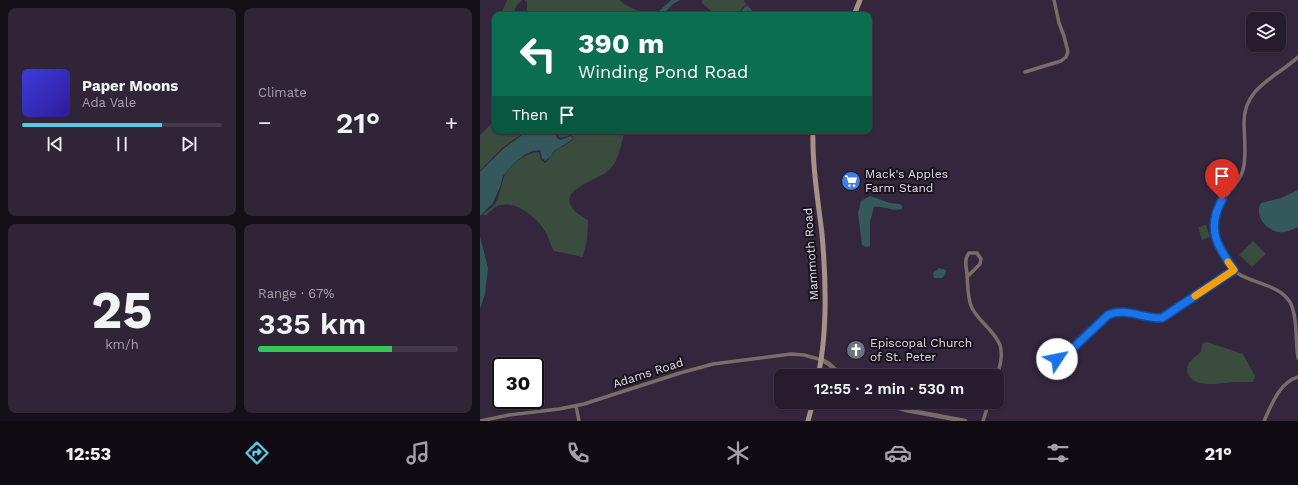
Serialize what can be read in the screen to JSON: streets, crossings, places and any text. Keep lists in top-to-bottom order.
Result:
{
  "streets": {
    "main road": ["Mammoth Road"],
    "street": ["Adams Road"]
  },
  "crossings": [
    ["Mammoth Road", "Adams Road"]
  ],
  "places": {
    "supermarket": ["Mack's Apples Farm Stand"],
    "church": ["Episcopal Church of St. Peter"]
  },
  "page": {
    "tile": [
      "Climate",
      ["25", "km/h"],
      ["Range · 67%", "335 km"]
    ],
    "turn": ["390 m", "Winding Pond Road"],
    "song": ["Paper Moons", "Ada Vale"],
    "then": "Then",
    "heat": ["−", "21°", "+"],
    "limit": "30",
    "trip": "12:55 · 2 min · 530 m",
    "tabs": ["12:53", "21°"]
  }
}
